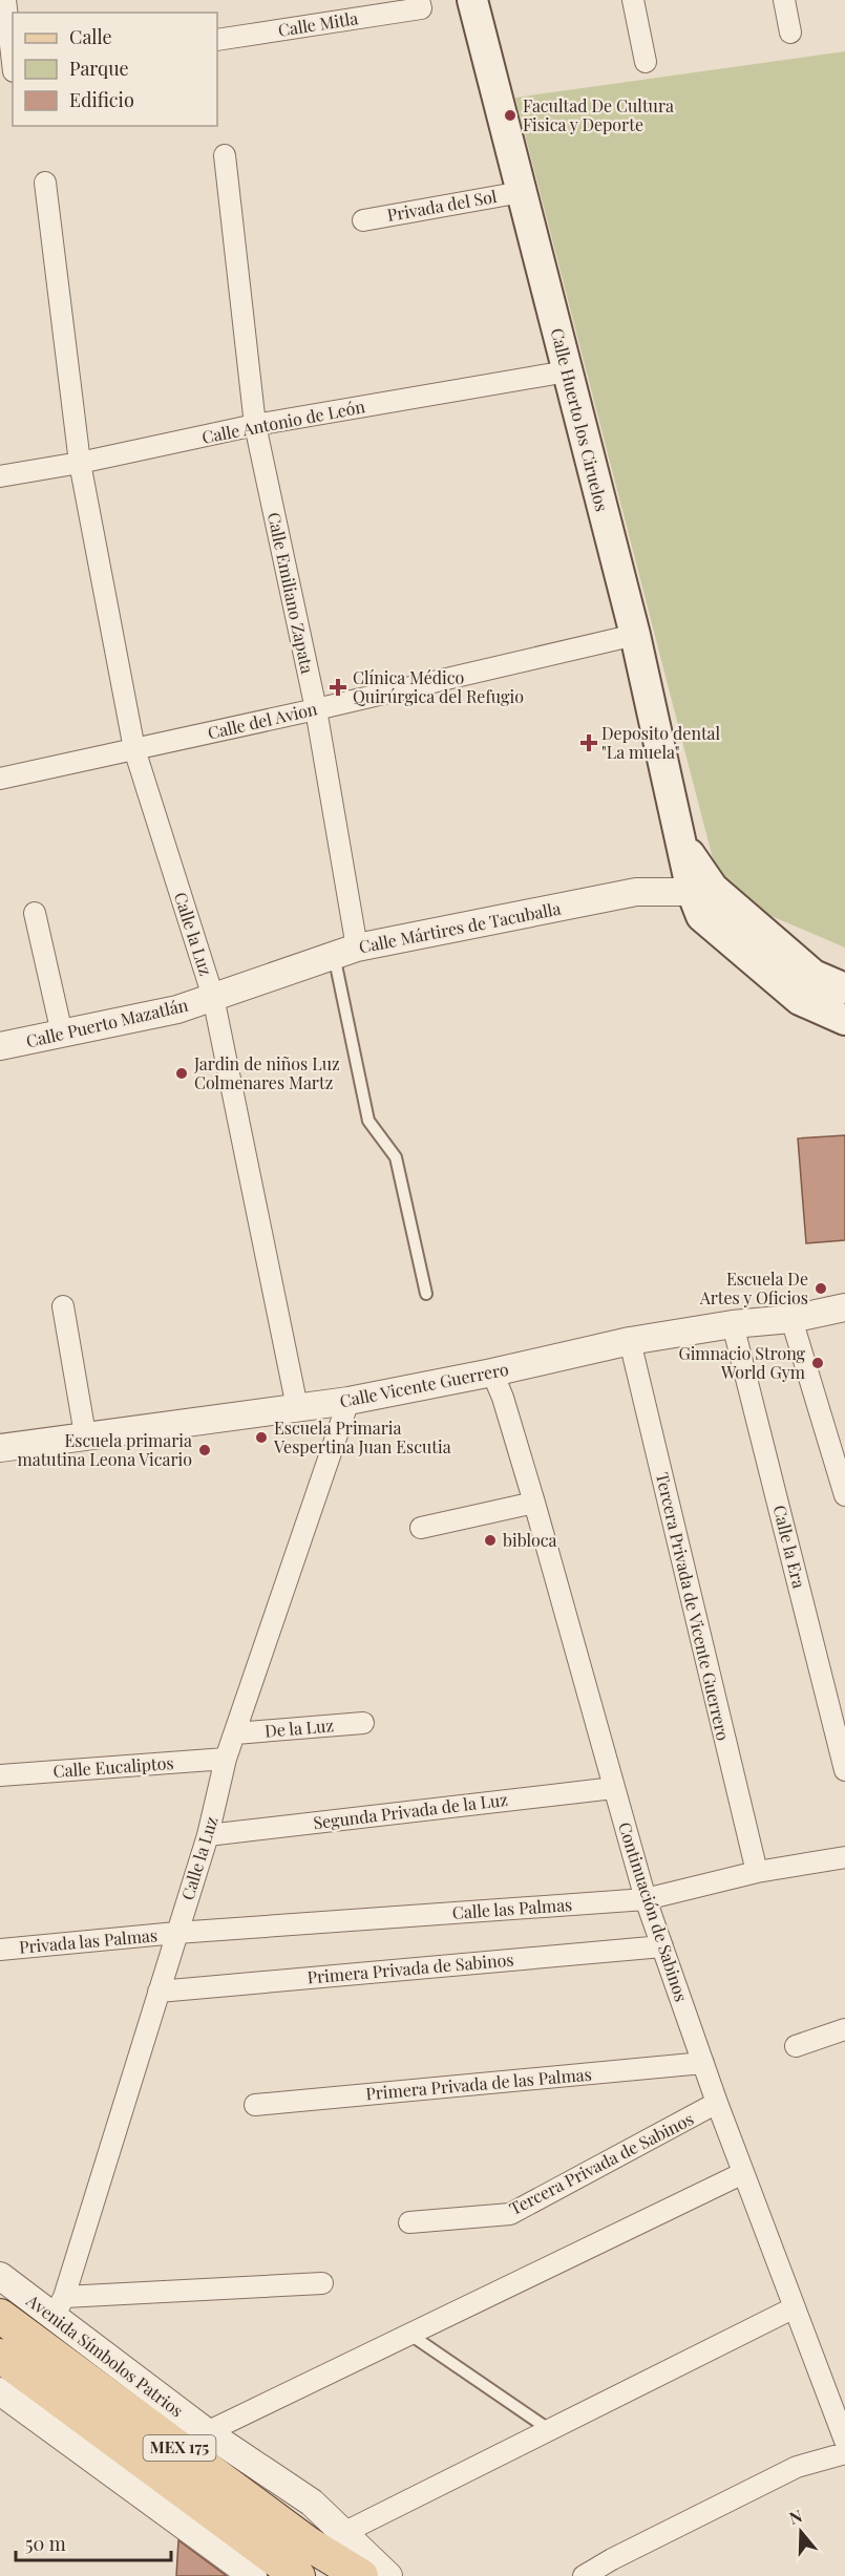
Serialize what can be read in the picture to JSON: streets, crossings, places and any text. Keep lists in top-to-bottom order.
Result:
{
  "streets": {
    "main road": ["Calle Huerto los Ciruelos", "Avenida Símbolos Patrios", "MEX 175"],
    "street": [
      "Calle Mitla",
      "Privada del Sol",
      "Calle Antonio de León",
      "Calle Emiliano Zapata",
      "Calle del Avion",
      "Calle Mártires de Tacuballa",
      "Calle la Luz",
      "Calle Puerto Mazatlán",
      "Calle Vicente Guerrero",
      "Calle la Era",
      "Tercera Privada de Vicente Guerrero",
      "De la Luz",
      "Calle Eucaliptos",
      "Segunda Privada de la Luz",
      "Calle las Palmas",
      "Continuación de Sabinos",
      "Privada las Palmas",
      "Primera Privada de Sabinos",
      "Primera Privada de las Palmas",
      "Tercera Privada de Sabinos"
    ]
  },
  "crossings": [
    ["Privada del Sol", "Calle Huerto los Ciruelos"],
    ["Calle Huerto los Ciruelos", "Calle Antonio de León"],
    ["Calle Huerto los Ciruelos", "Calle del Avion"],
    ["Calle Huerto los Ciruelos", "Calle Mártires de Tacuballa"],
    ["Calle Antonio de León", "Calle Emiliano Zapata"],
    ["Calle Antonio de León", "Calle la Luz"],
    ["Calle Emiliano Zapata", "Calle del Avion"],
    ["Calle Emiliano Zapata", "Calle Mártires de Tacuballa"],
    ["Calle del Avion", "Calle la Luz"],
    ["Calle Mártires de Tacuballa", "Calle la Luz"],
    ["Calle Mártires de Tacuballa", "Calle Puerto Mazatlán"],
    ["Calle la Luz", "Calle Puerto Mazatlán"],
    ["Calle la Luz", "Calle Vicente Guerrero"],
    ["Calle la Luz", "De la Luz"],
    ["Calle la Luz", "Calle Eucaliptos"],
    ["Calle la Luz", "Segunda Privada de la Luz"],
    ["Calle la Luz", "Calle las Palmas"],
    ["Calle la Luz", "Privada las Palmas"],
    ["Calle la Luz", "Primera Privada de Sabinos"],
    ["Calle la Luz", "Avenida Símbolos Patrios"],
    ["Calle Vicente Guerrero", "Calle la Era"],
    ["Calle Vicente Guerrero", "Tercera Privada de Vicente Guerrero"],
    ["Calle Vicente Guerrero", "Continuación de Sabinos"],
    ["Tercera Privada de Vicente Guerrero", "Calle las Palmas"],
    ["Segunda Privada de la Luz", "Continuación de Sabinos"],
    ["Calle las Palmas", "Continuación de Sabinos"],
    ["Calle las Palmas", "Privada las Palmas"],
    ["Continuación de Sabinos", "Primera Privada de Sabinos"],
    ["Continuación de Sabinos", "Primera Privada de las Palmas"],
    ["Continuación de Sabinos", "Tercera Privada de Sabinos"]
  ],
  "places": {
    "other": [
      "Facultad De Cultura Fisica y Deporte",
      "Jardin de niños Luz Colmenares Martz",
      "Escuela De Artes y Oficios",
      "Gimnacio Strong World Gym",
      "Escuela Primaria Vespertina Juan Escutia",
      "Escuela primaria matutina Leona Vicario",
      "bibloca"
    ],
    "health": ["Clínica Médico Quirúrgica del Refugio", "Deposito dental \"La muela\""]
  },
  "legend": ["Calle", "Parque", "Edificio"],
  "scale_bar": "50 m",
  "north": "top"
}
